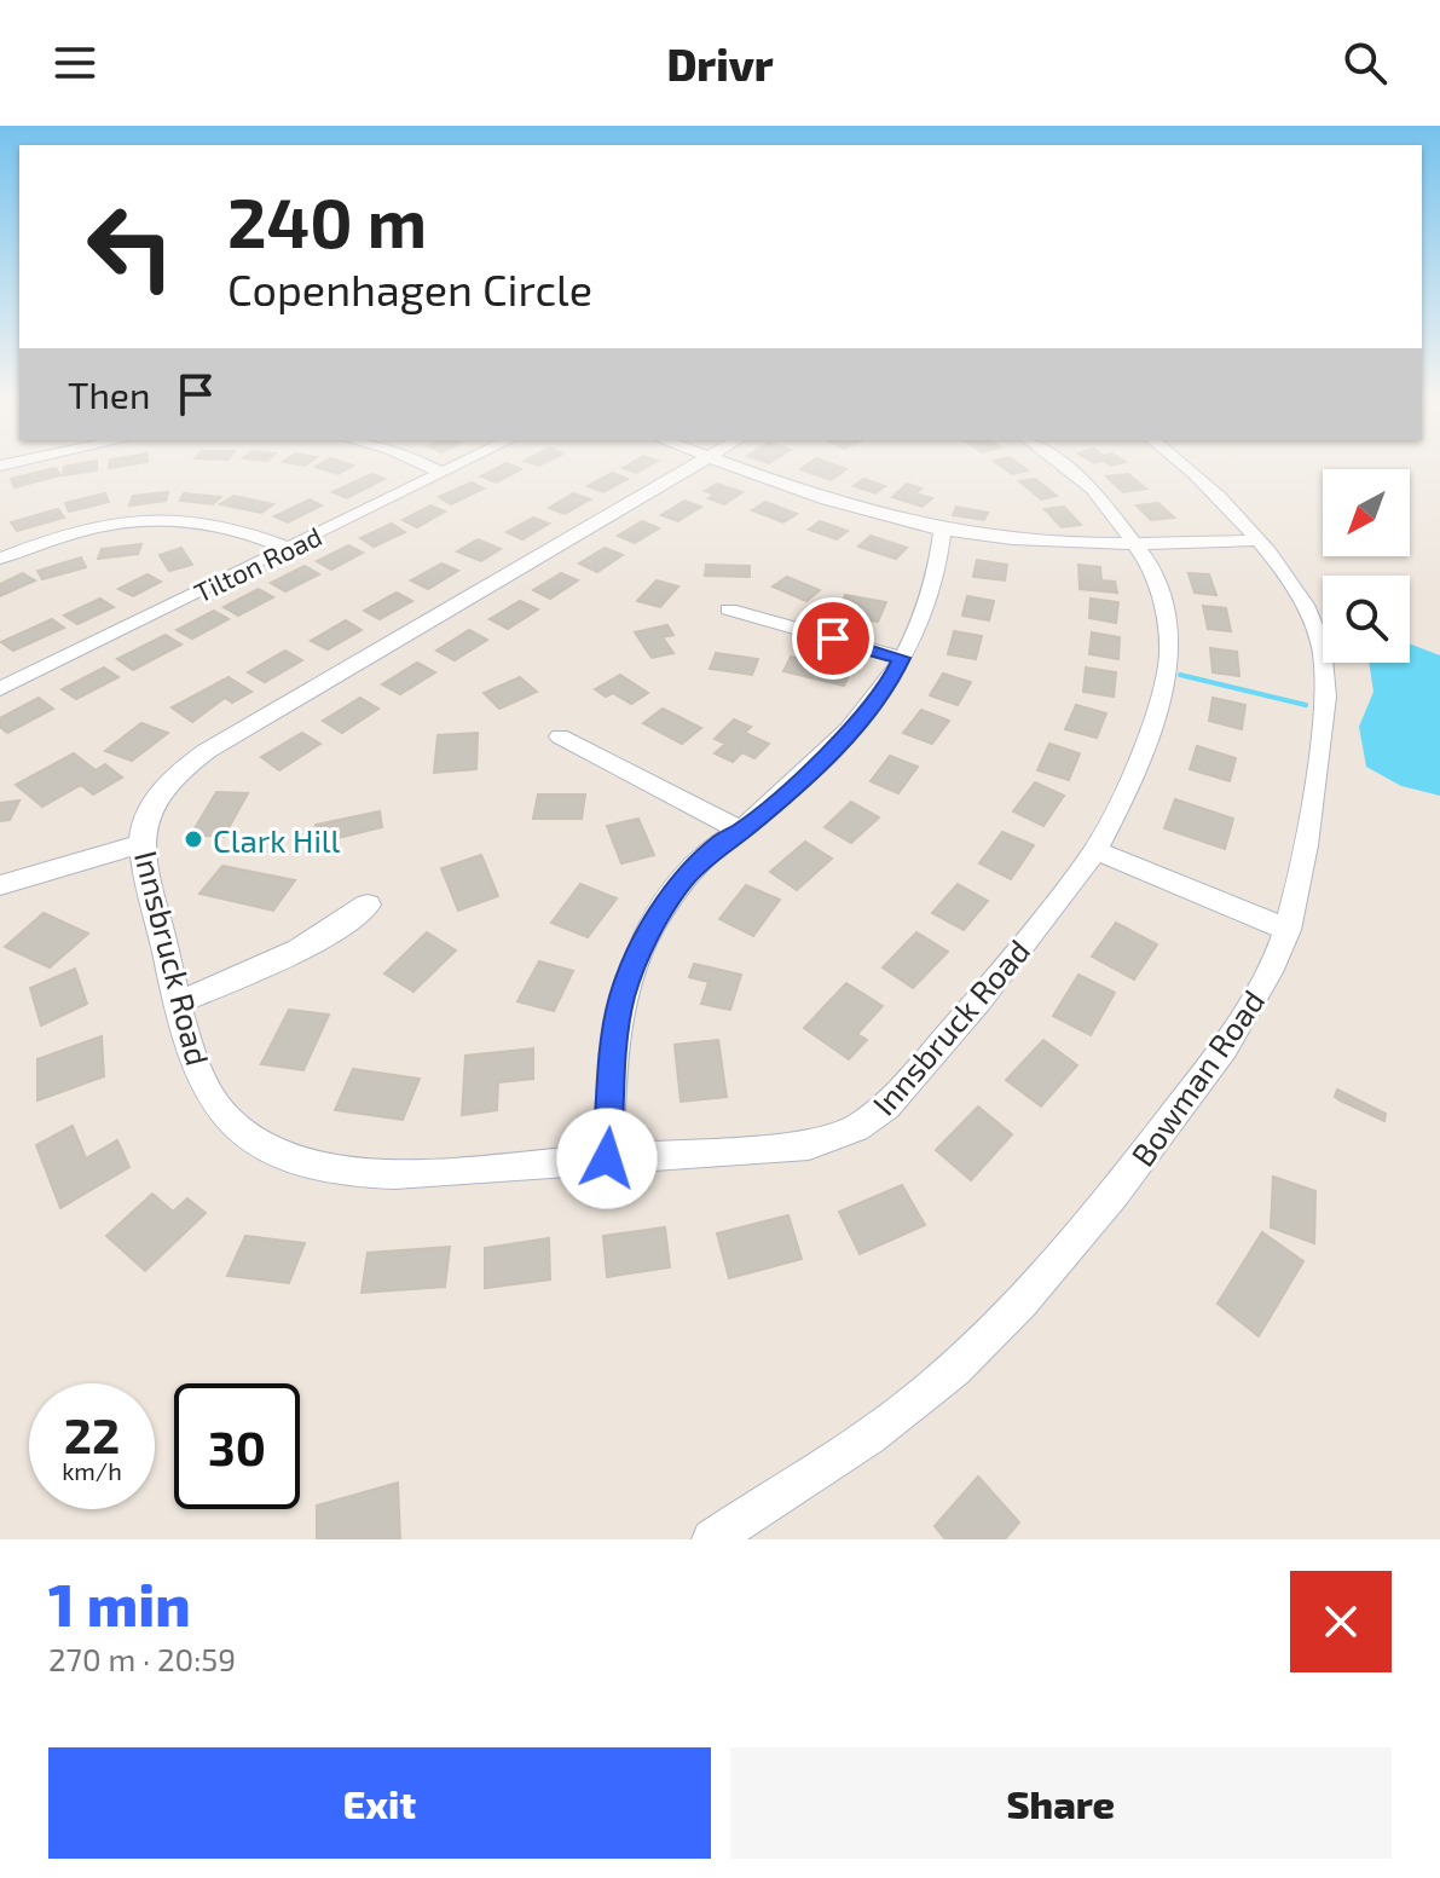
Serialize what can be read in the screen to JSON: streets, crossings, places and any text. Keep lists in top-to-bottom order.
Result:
{
  "streets": {
    "street": ["Tilton Road", "Innsbruck Road", "Bowman Road"]
  },
  "places": ["Clark Hill"],
  "north": "bottom left",
  "page": {
    "header": "Drivr",
    "turn": ["240 m", "Copenhagen Circle"],
    "then": "Then",
    "speed": "22 km/h",
    "limit": "30",
    "heading": ["1 min", "270 m · 20:59"],
    "buttons": ["Exit", "Share"]
  }
}
